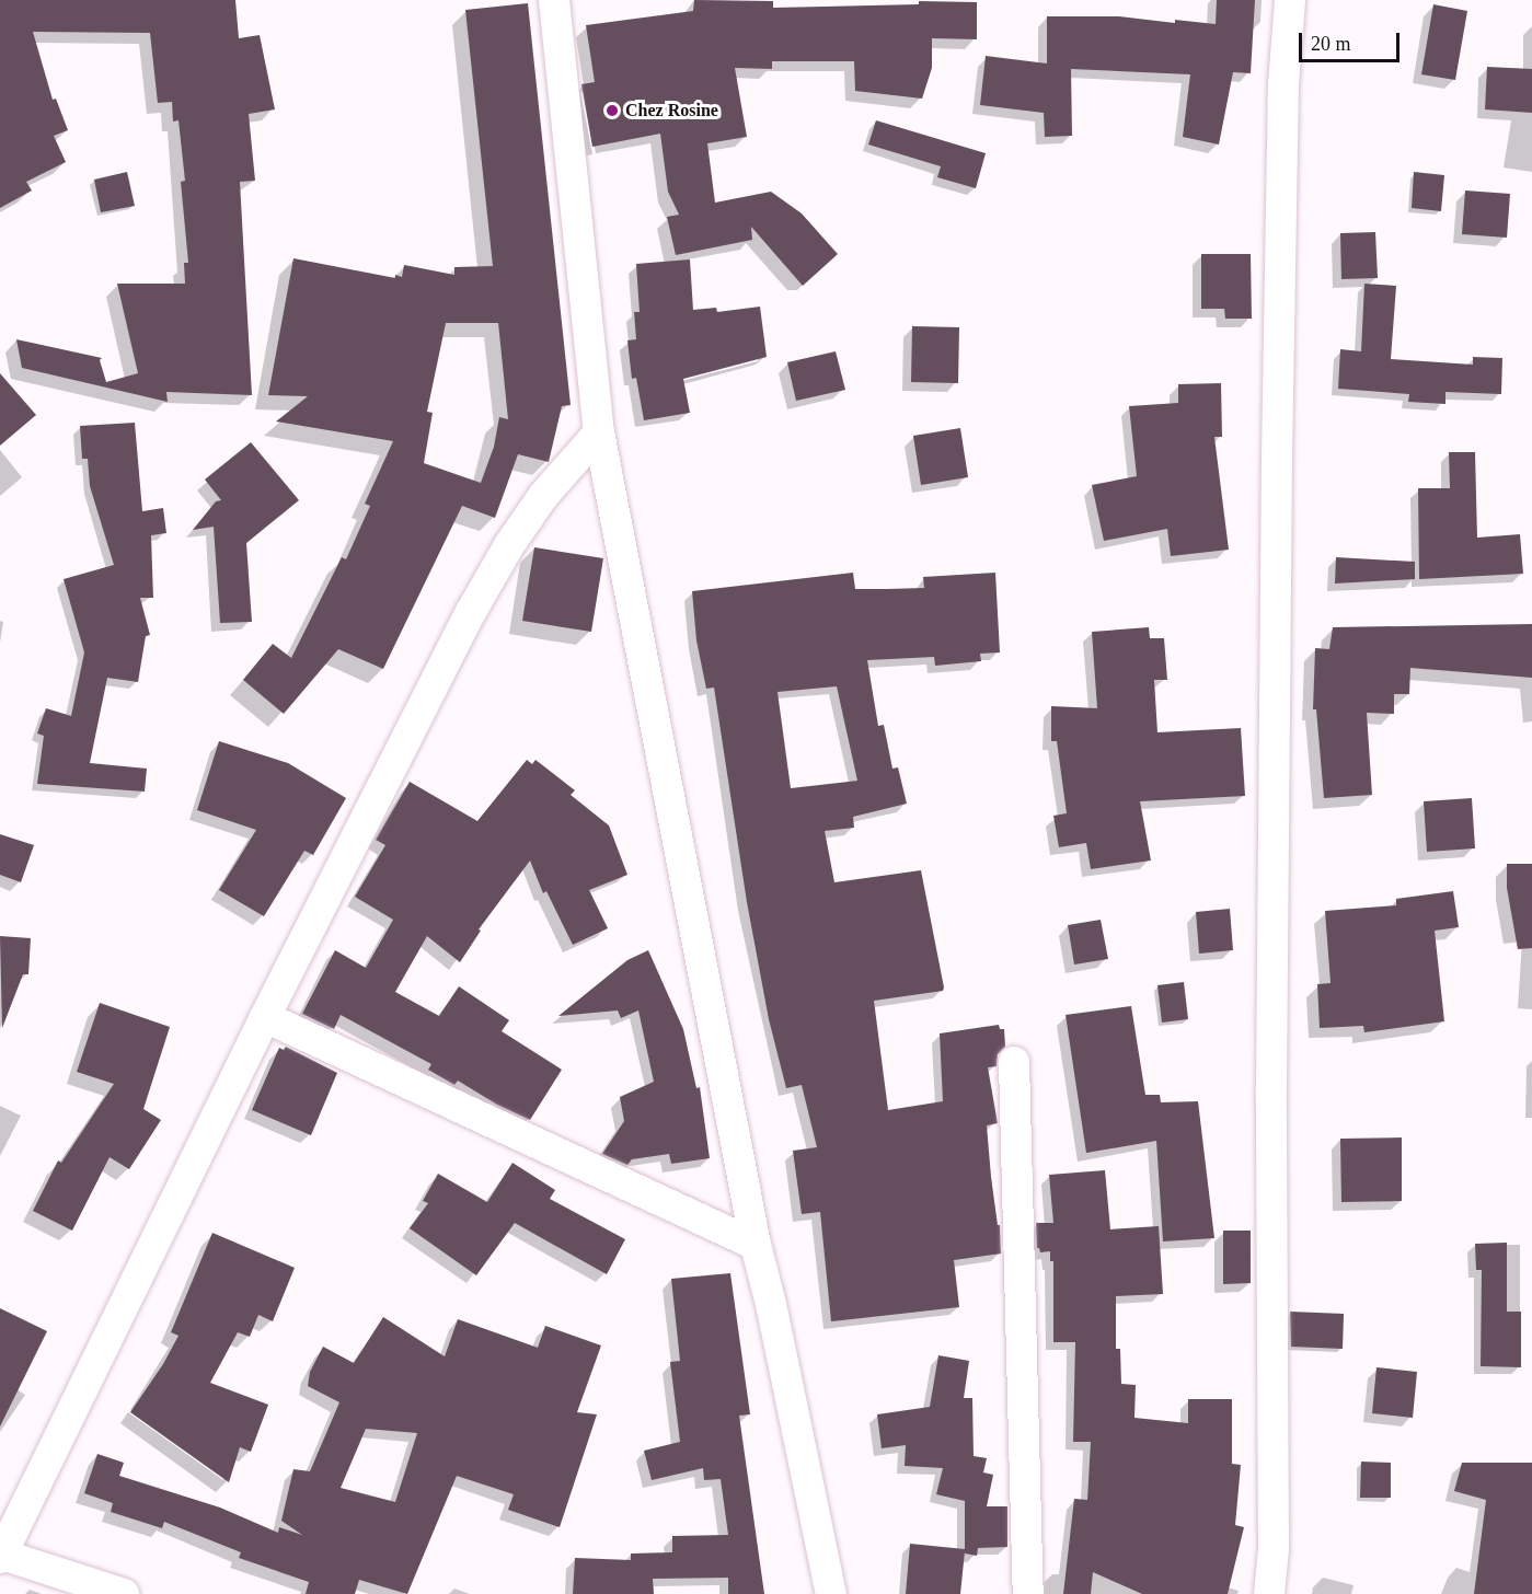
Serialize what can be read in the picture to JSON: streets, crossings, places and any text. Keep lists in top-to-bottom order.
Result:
{
  "places": ["Chez Rosine"],
  "scale_bar": "20 m"
}
